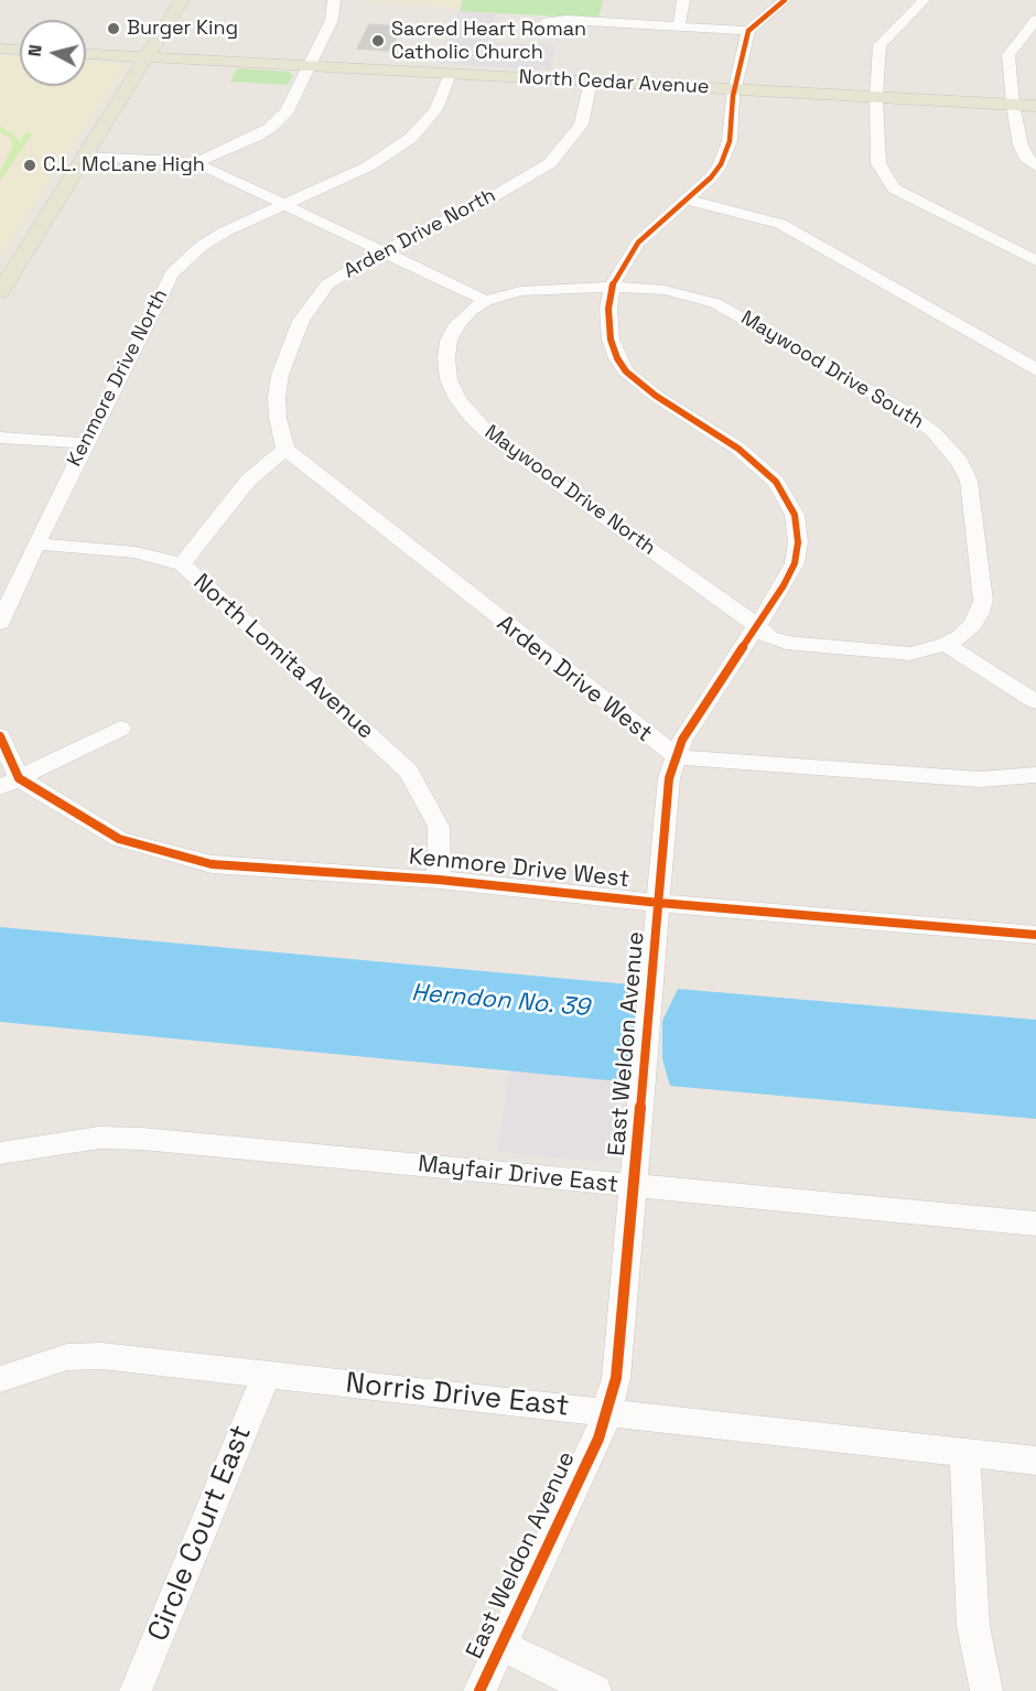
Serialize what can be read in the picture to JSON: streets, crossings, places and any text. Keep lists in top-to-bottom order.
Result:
{
  "streets": {
    "main road": ["North Cedar Avenue"],
    "street": [
      "Arden Drive North",
      "Maywood Drive South",
      "Kenmore Drive North",
      "Maywood Drive North",
      "North Lomita Avenue",
      "Arden Drive West",
      "Kenmore Drive West",
      "East Weldon Avenue",
      "Mayfair Drive East",
      "Norris Drive East",
      "Circle Court East"
    ]
  },
  "crossings": [
    ["North Cedar Avenue", "Arden Drive North"],
    ["North Cedar Avenue", "Kenmore Drive North"],
    ["North Cedar Avenue", "East Weldon Avenue"],
    ["Arden Drive North", "Arden Drive West"],
    ["Maywood Drive South", "Maywood Drive North"],
    ["Maywood Drive South", "East Weldon Avenue"],
    ["Kenmore Drive North", "North Lomita Avenue"],
    ["Maywood Drive North", "East Weldon Avenue"],
    ["North Lomita Avenue", "Kenmore Drive West"],
    ["Arden Drive West", "East Weldon Avenue"],
    ["Kenmore Drive West", "East Weldon Avenue"],
    ["East Weldon Avenue", "Mayfair Drive East"],
    ["East Weldon Avenue", "Norris Drive East"],
    ["Norris Drive East", "Circle Court East"]
  ],
  "water": ["Herndon No. 39"],
  "places": ["Burger King", "Sacred Heart Roman Catholic Church", "C.L. McLane High"],
  "north": "left"
}
